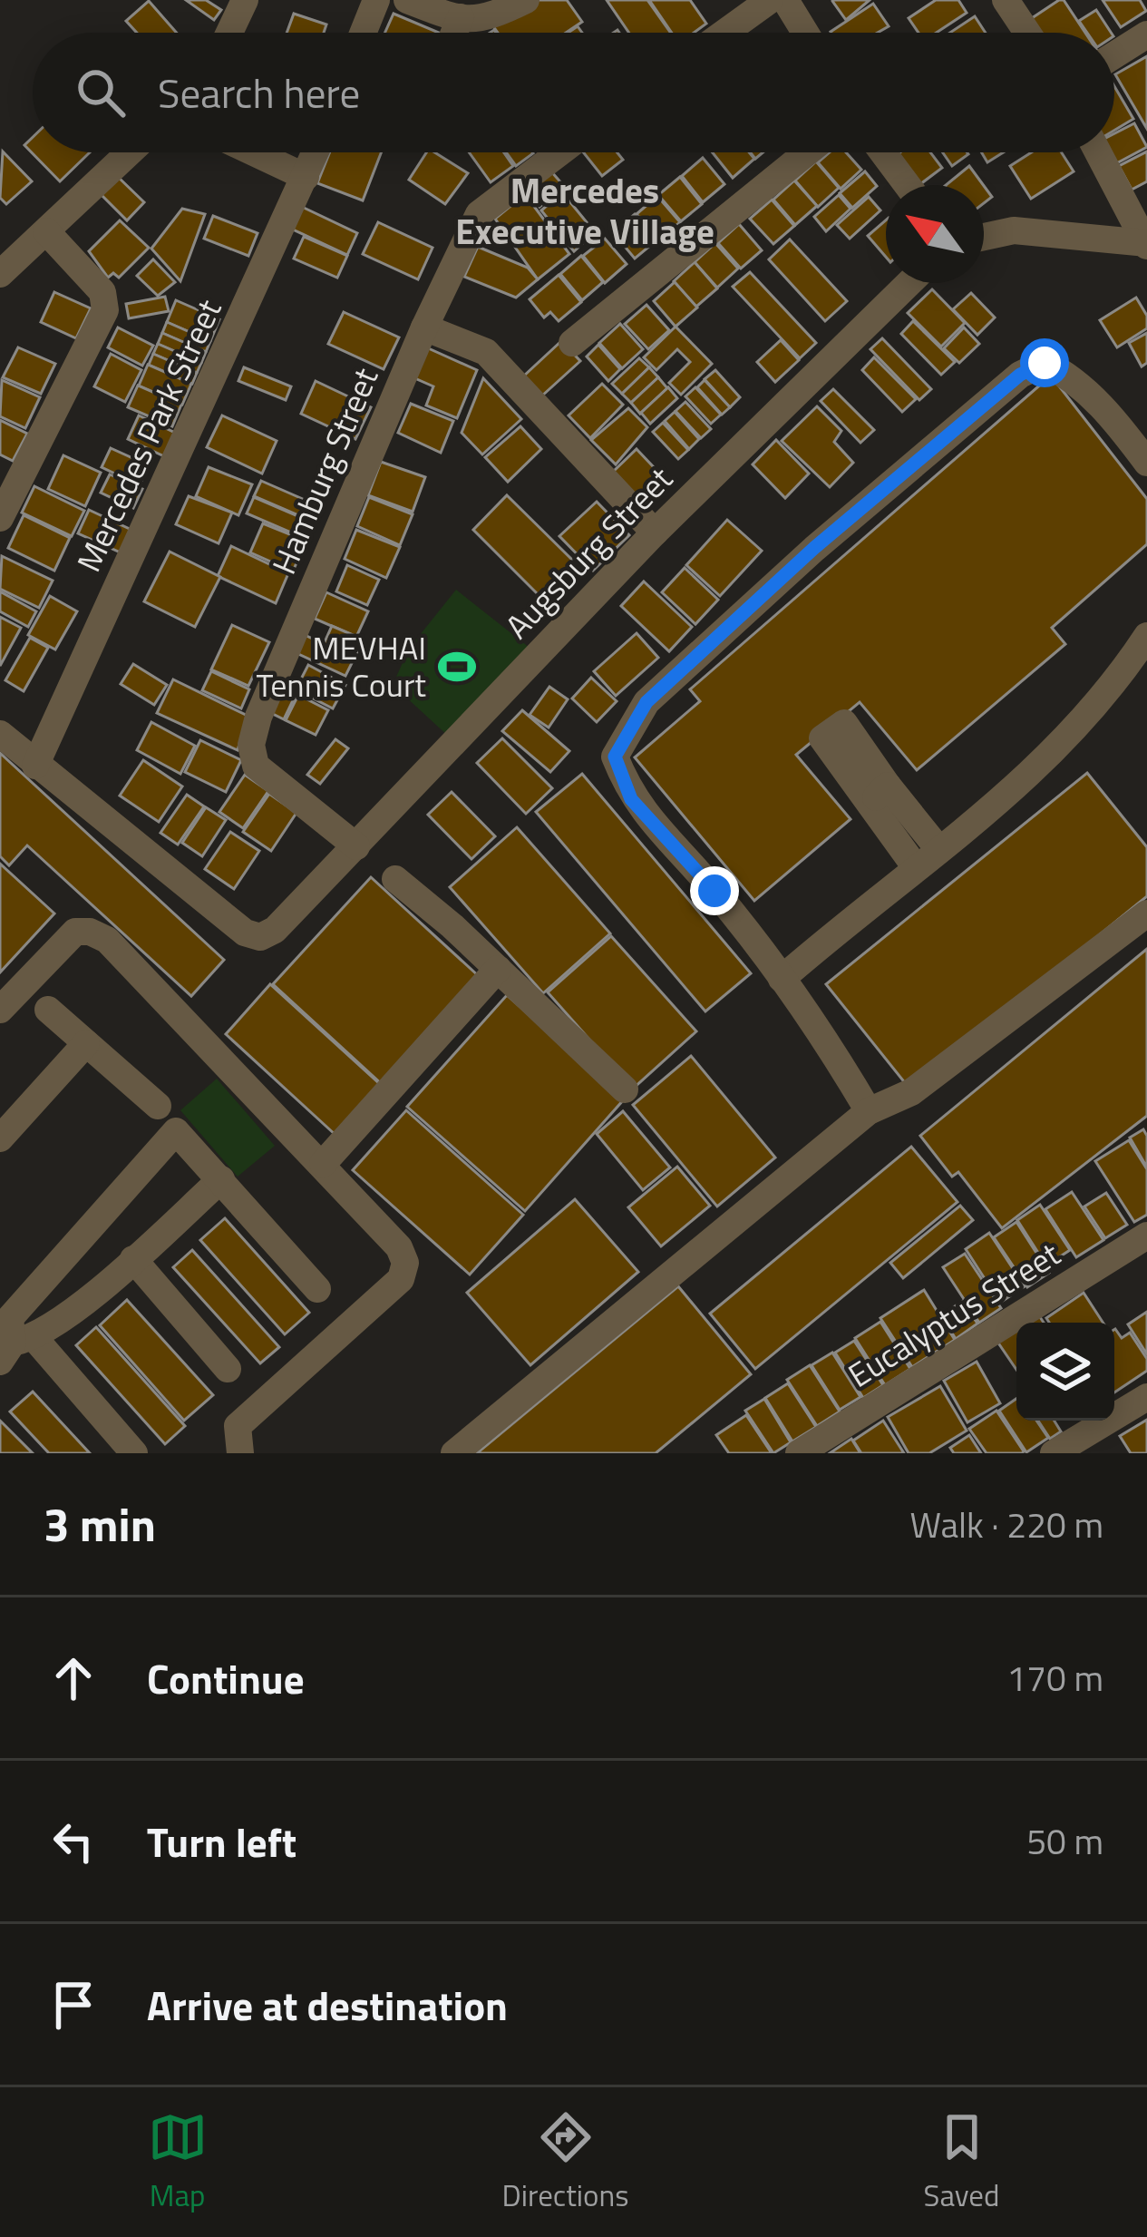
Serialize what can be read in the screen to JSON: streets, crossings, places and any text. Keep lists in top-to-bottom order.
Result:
{
  "streets": {
    "street": [
      "Mercedes Park Street",
      "Hamburg Street",
      "Augsburg Street",
      "Eucalyptus Street"
    ]
  },
  "crossings": [
    ["Mercedes Park Street", "Augsburg Street"],
    ["Hamburg Street", "Augsburg Street"]
  ],
  "districts": ["Mercedes Executive Village"],
  "places": {
    "sports": ["MEVHAI Tennis Court"]
  },
  "north": "top left",
  "page": {
    "search": "Search here",
    "heading": ["3 min", "Walk · 220 m"],
    "list": [
      ["Continue", "170 m"],
      ["Turn left", "50 m"],
      "Arrive at destination"
    ],
    "nav": ["Map", "Directions", "Saved"]
  }
}
